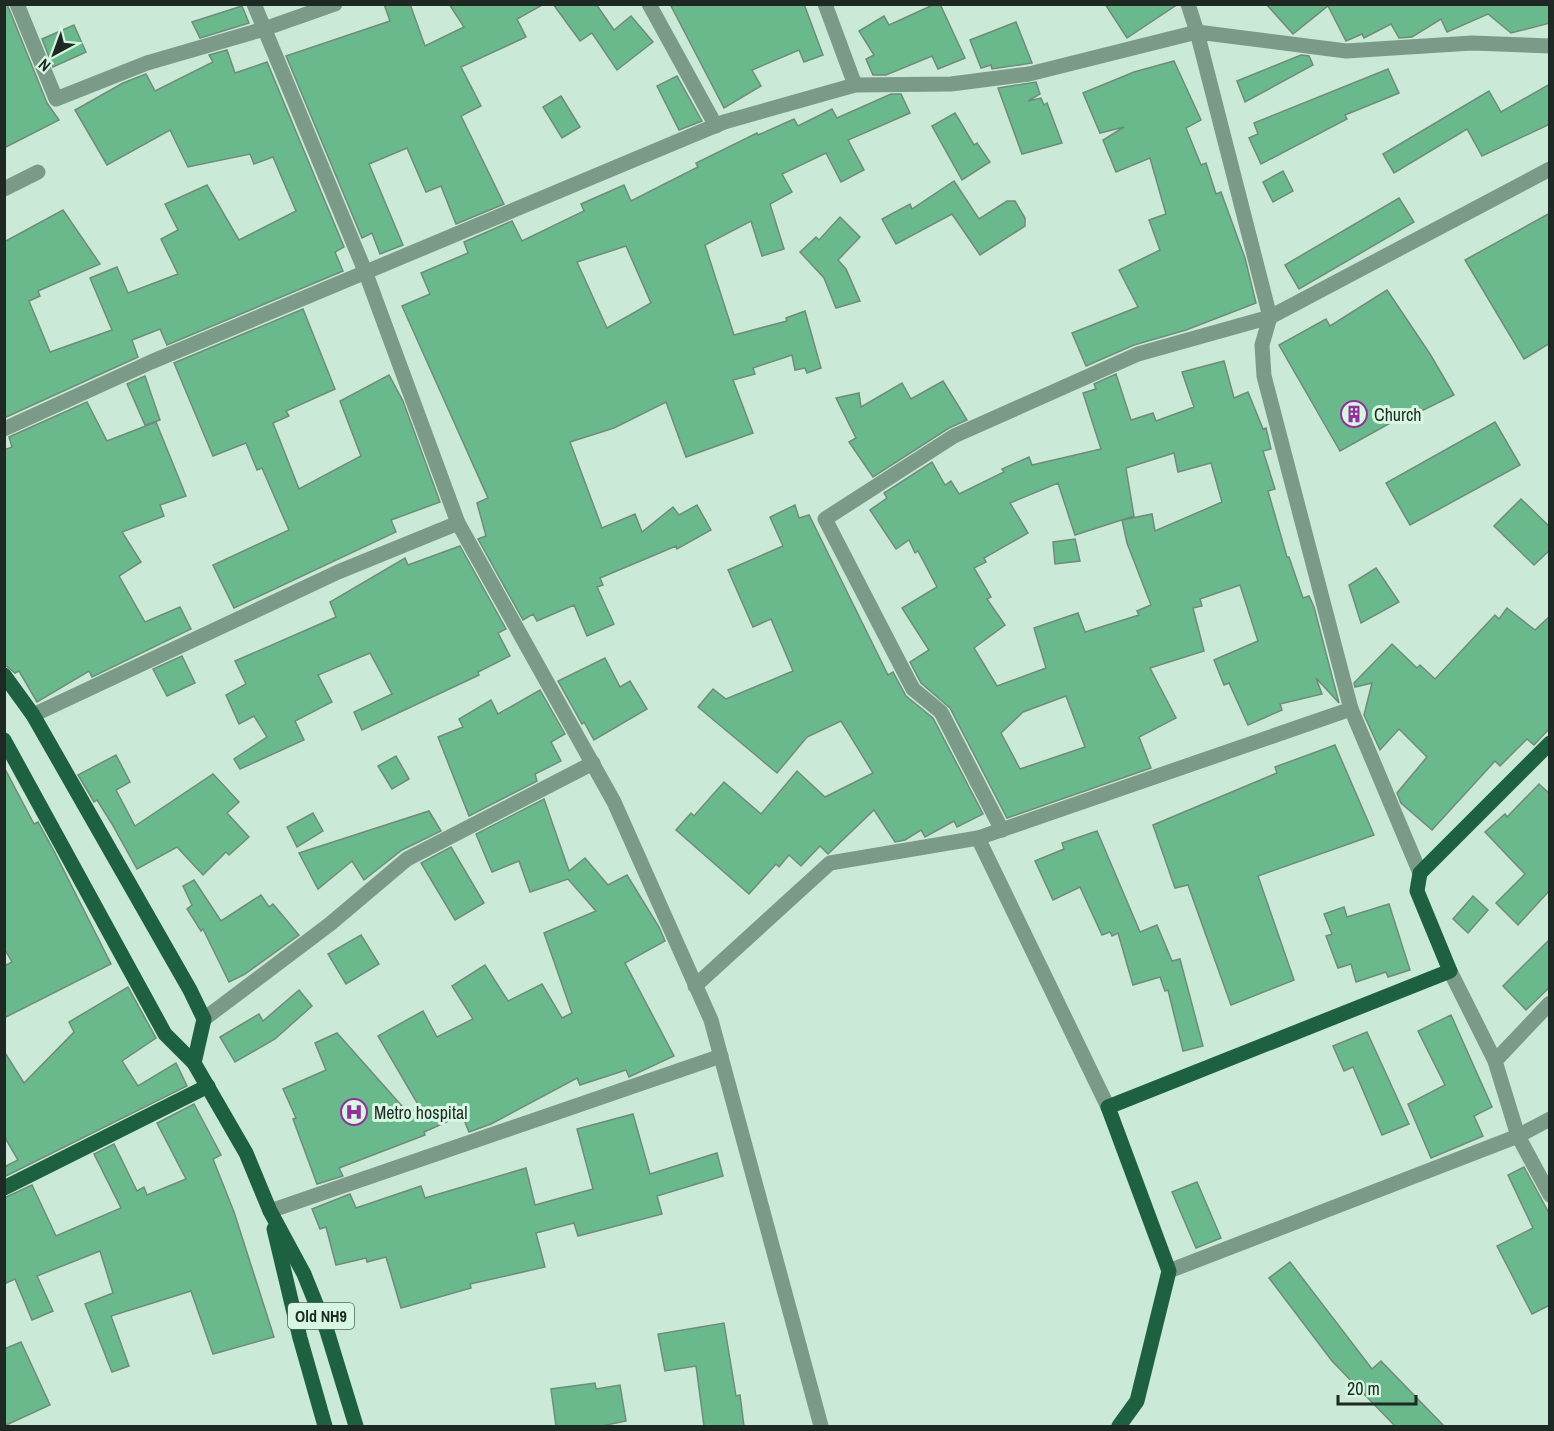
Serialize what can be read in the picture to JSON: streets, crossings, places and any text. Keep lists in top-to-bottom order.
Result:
{
  "streets": {
    "main road": ["Old NH9"]
  },
  "places": {
    "building": ["Church"],
    "hospital": ["Metro hospital"]
  },
  "scale_bar": "20 m",
  "north": "bottom left"
}
